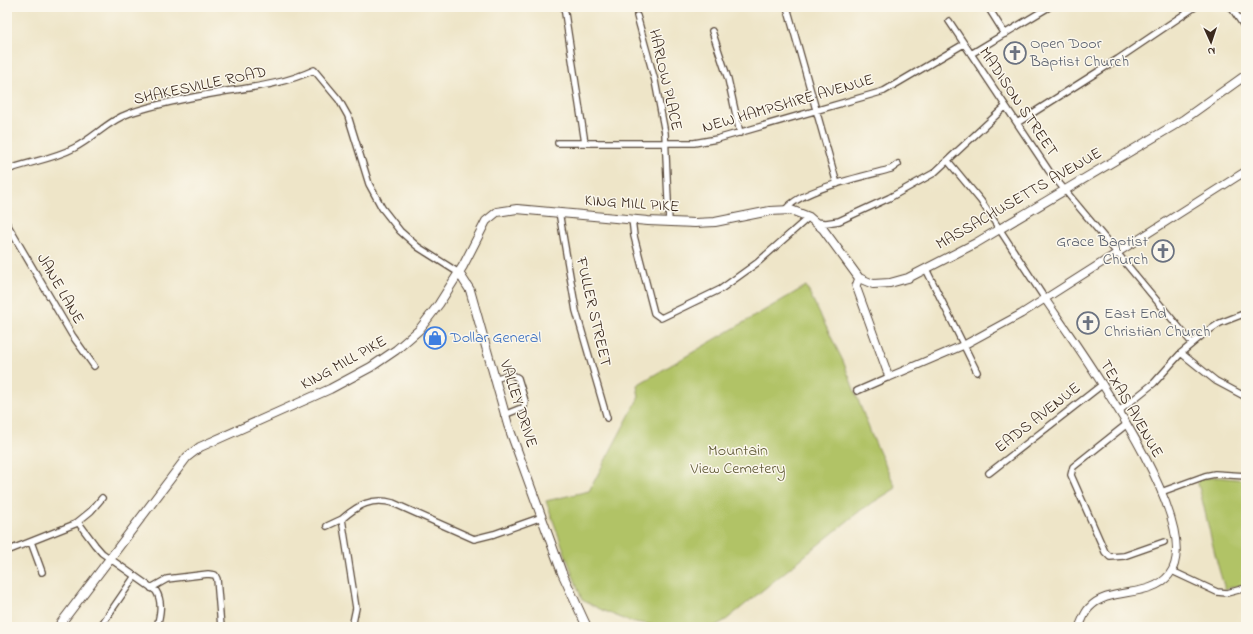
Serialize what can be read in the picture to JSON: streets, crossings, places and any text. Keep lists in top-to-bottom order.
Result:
{
  "streets": {
    "main road": ["MASSACHUSETTS AVENUE", "KING MILL PIKE", "VALLEY DRIVE"],
    "street": [
      "HARLOW PLACE",
      "SHAKESVILLE ROAD",
      "MADISON STREET",
      "NEW HAMPSHIRE AVENUE",
      "JANE LANE",
      "FULLER STREET",
      "TEXAS AVENUE",
      "EADS AVENUE"
    ]
  },
  "crossings": [
    ["HARLOW PLACE", "NEW HAMPSHIRE AVENUE"],
    ["HARLOW PLACE", "KING MILL PIKE"],
    ["SHAKESVILLE ROAD", "VALLEY DRIVE"],
    ["MADISON STREET", "NEW HAMPSHIRE AVENUE"],
    ["MADISON STREET", "MASSACHUSETTS AVENUE"],
    ["MASSACHUSETTS AVENUE", "TEXAS AVENUE"],
    ["KING MILL PIKE", "FULLER STREET"],
    ["KING MILL PIKE", "VALLEY DRIVE"],
    ["TEXAS AVENUE", "EADS AVENUE"]
  ],
  "parks": ["Mountain View Cemetery"],
  "places": {
    "church": ["Open Door Baptist Church", "Grace Baptist Church", "East End Christian Church"],
    "shop": ["Dollar General"]
  },
  "north": "bottom"
}
